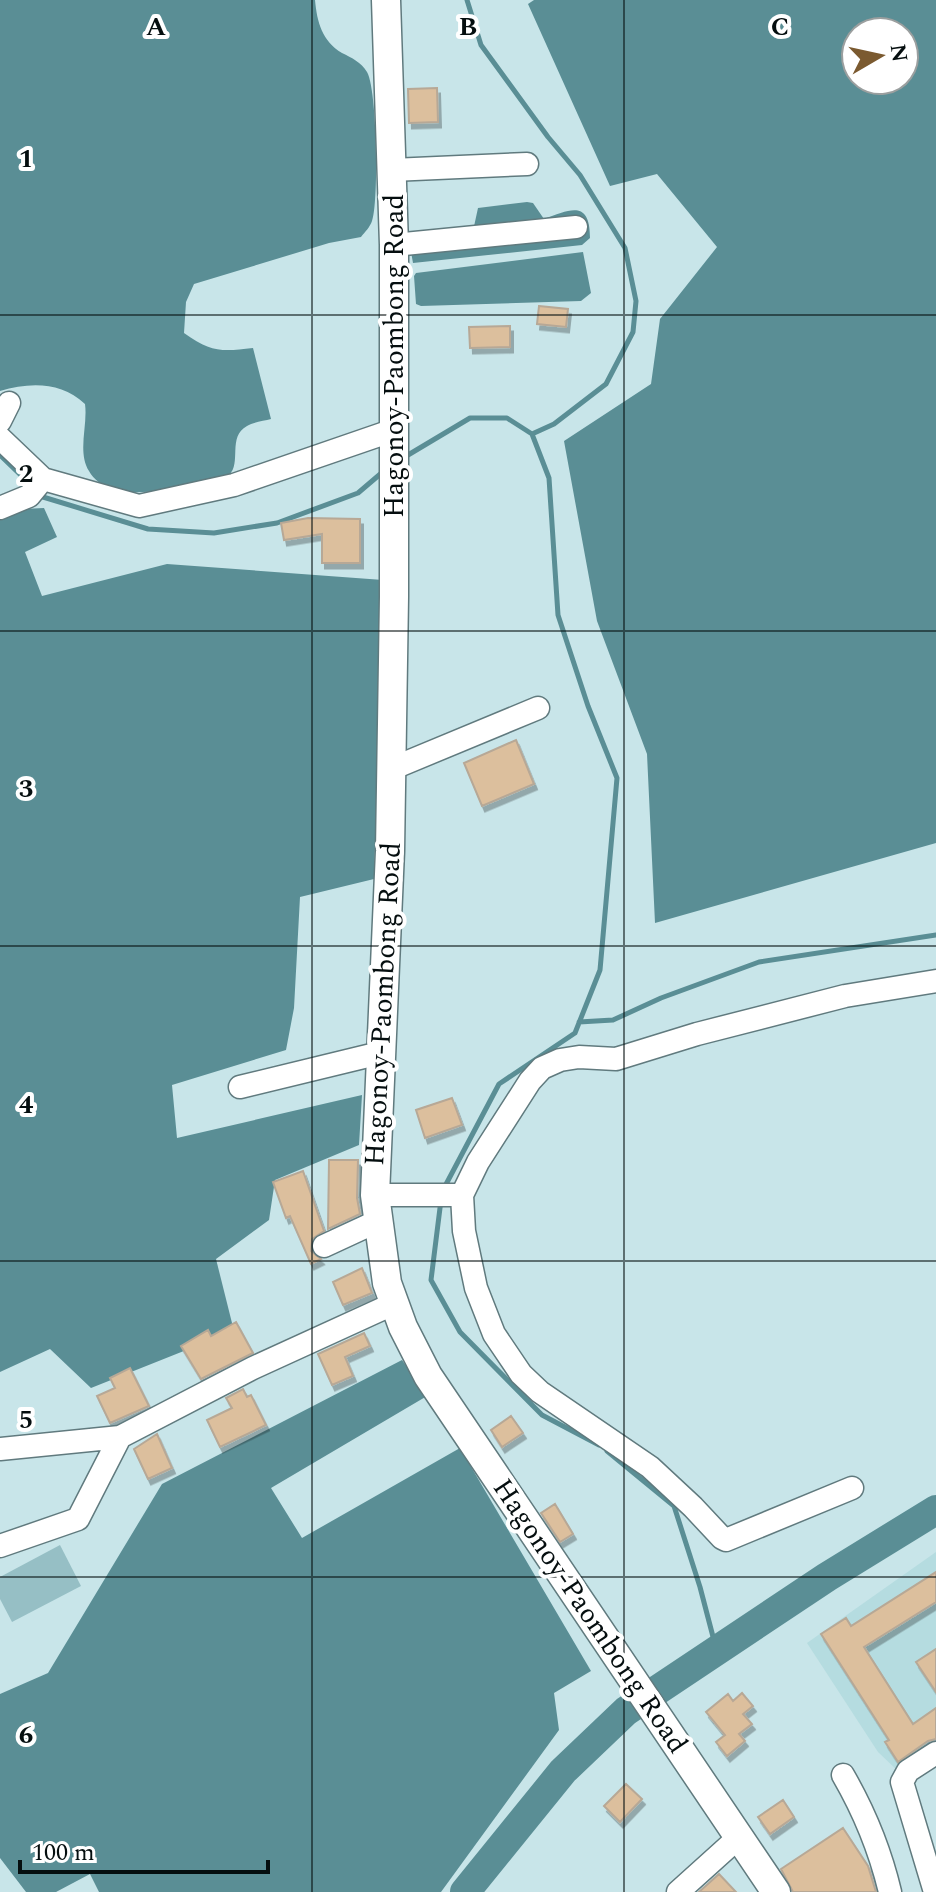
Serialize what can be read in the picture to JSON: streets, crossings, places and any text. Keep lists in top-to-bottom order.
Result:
{
  "streets": {
    "main road": ["Hagonoy-Paombong Road"]
  },
  "scale_bar": "100 m",
  "north": "right",
  "grid": {
    "columns": ["A", "B", "C"],
    "rows": [
      "1",
      "2",
      "3",
      "4",
      "5",
      "6"
    ]
  }
}
